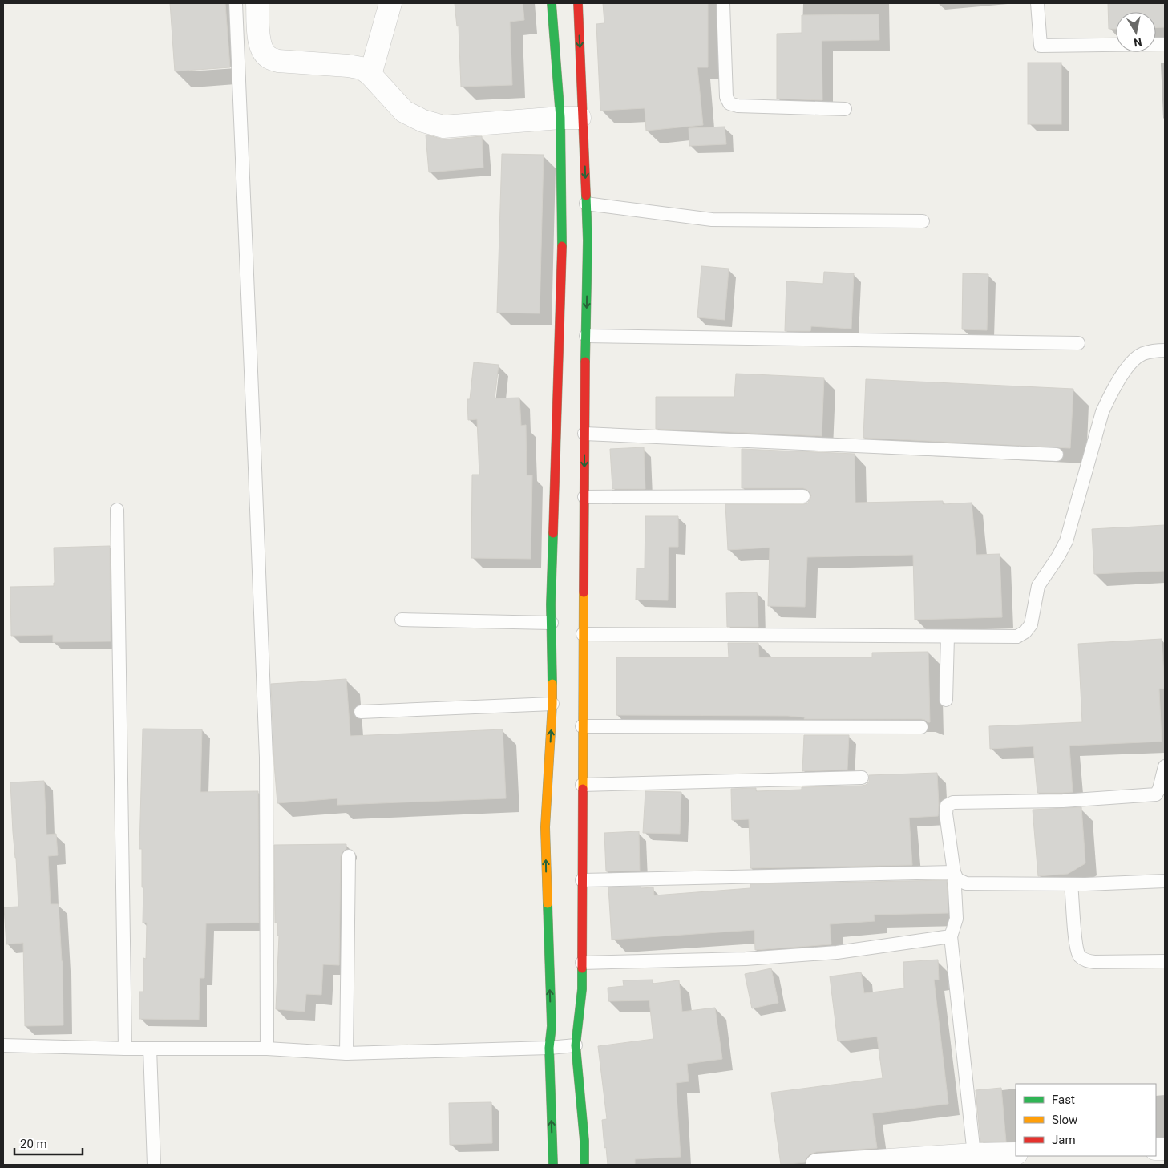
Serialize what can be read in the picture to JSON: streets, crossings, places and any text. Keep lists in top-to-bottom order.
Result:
{
  "legend": ["Fast", "Slow", "Jam"],
  "scale_bar": "20 m",
  "north": "bottom"
}
